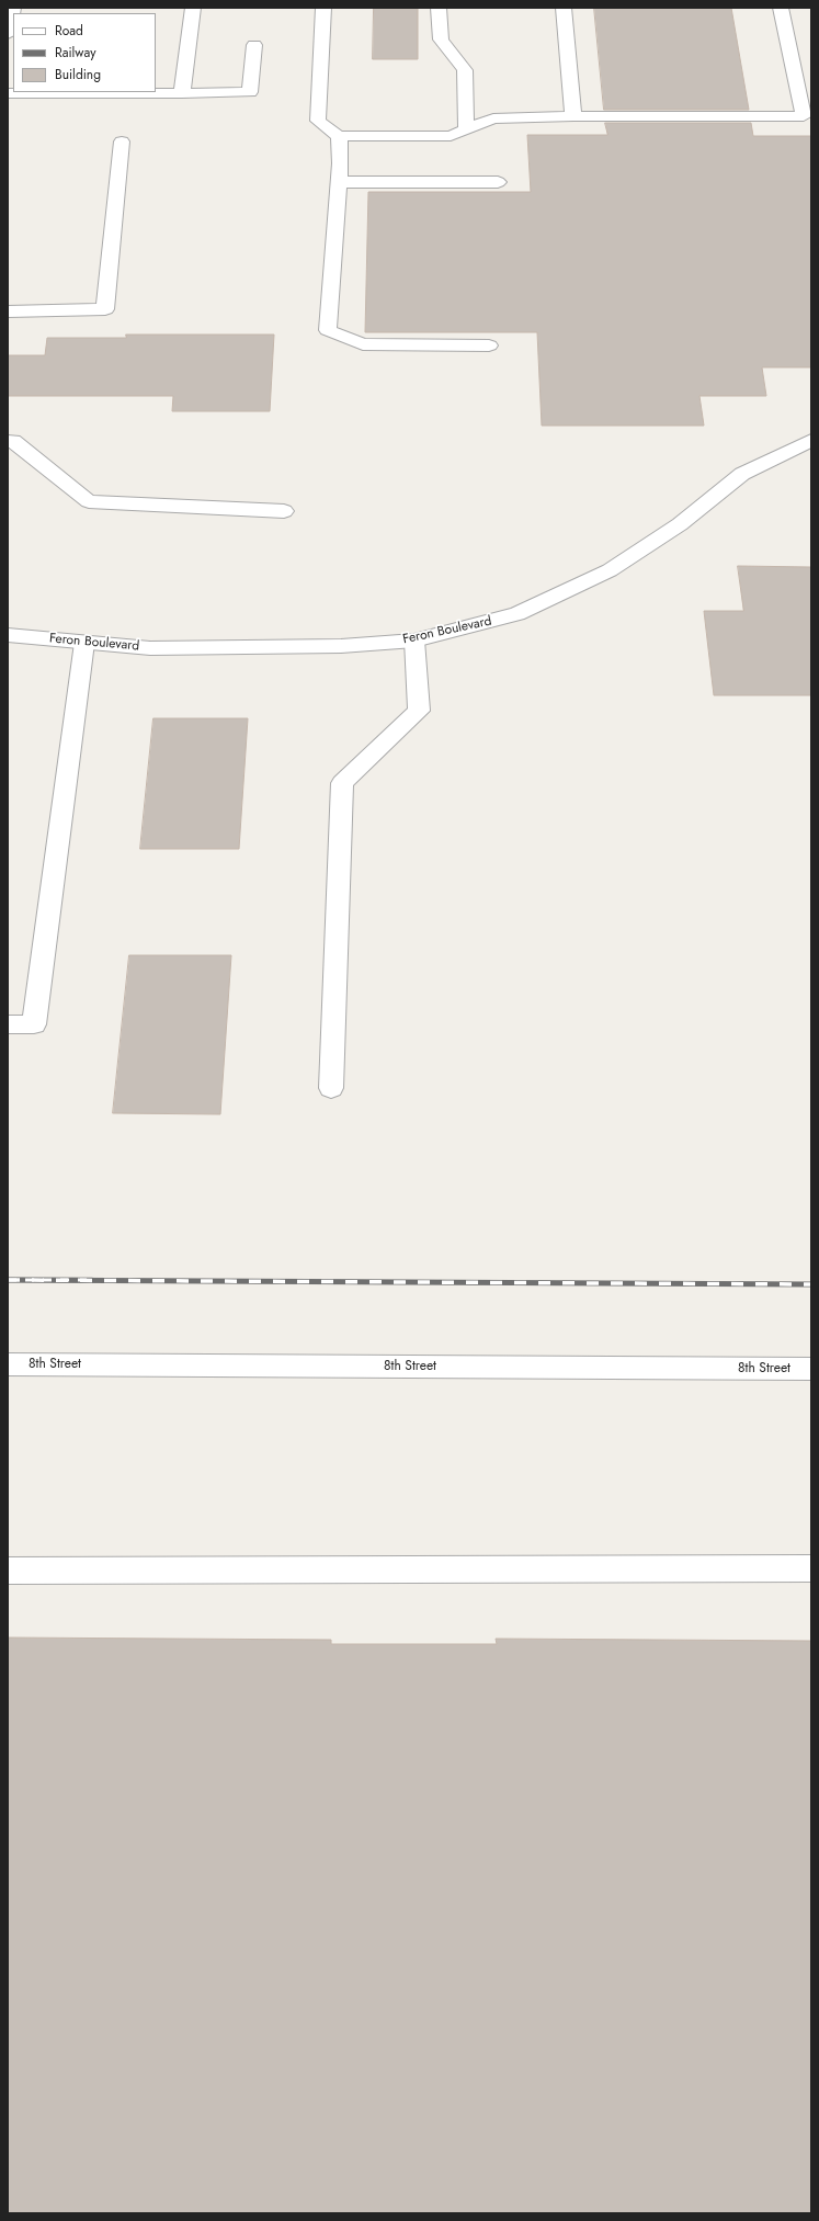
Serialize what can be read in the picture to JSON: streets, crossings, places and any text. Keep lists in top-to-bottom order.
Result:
{
  "streets": {
    "street": ["Feron Boulevard", "8th Street"]
  },
  "legend": ["Road", "Railway", "Building"]
}
